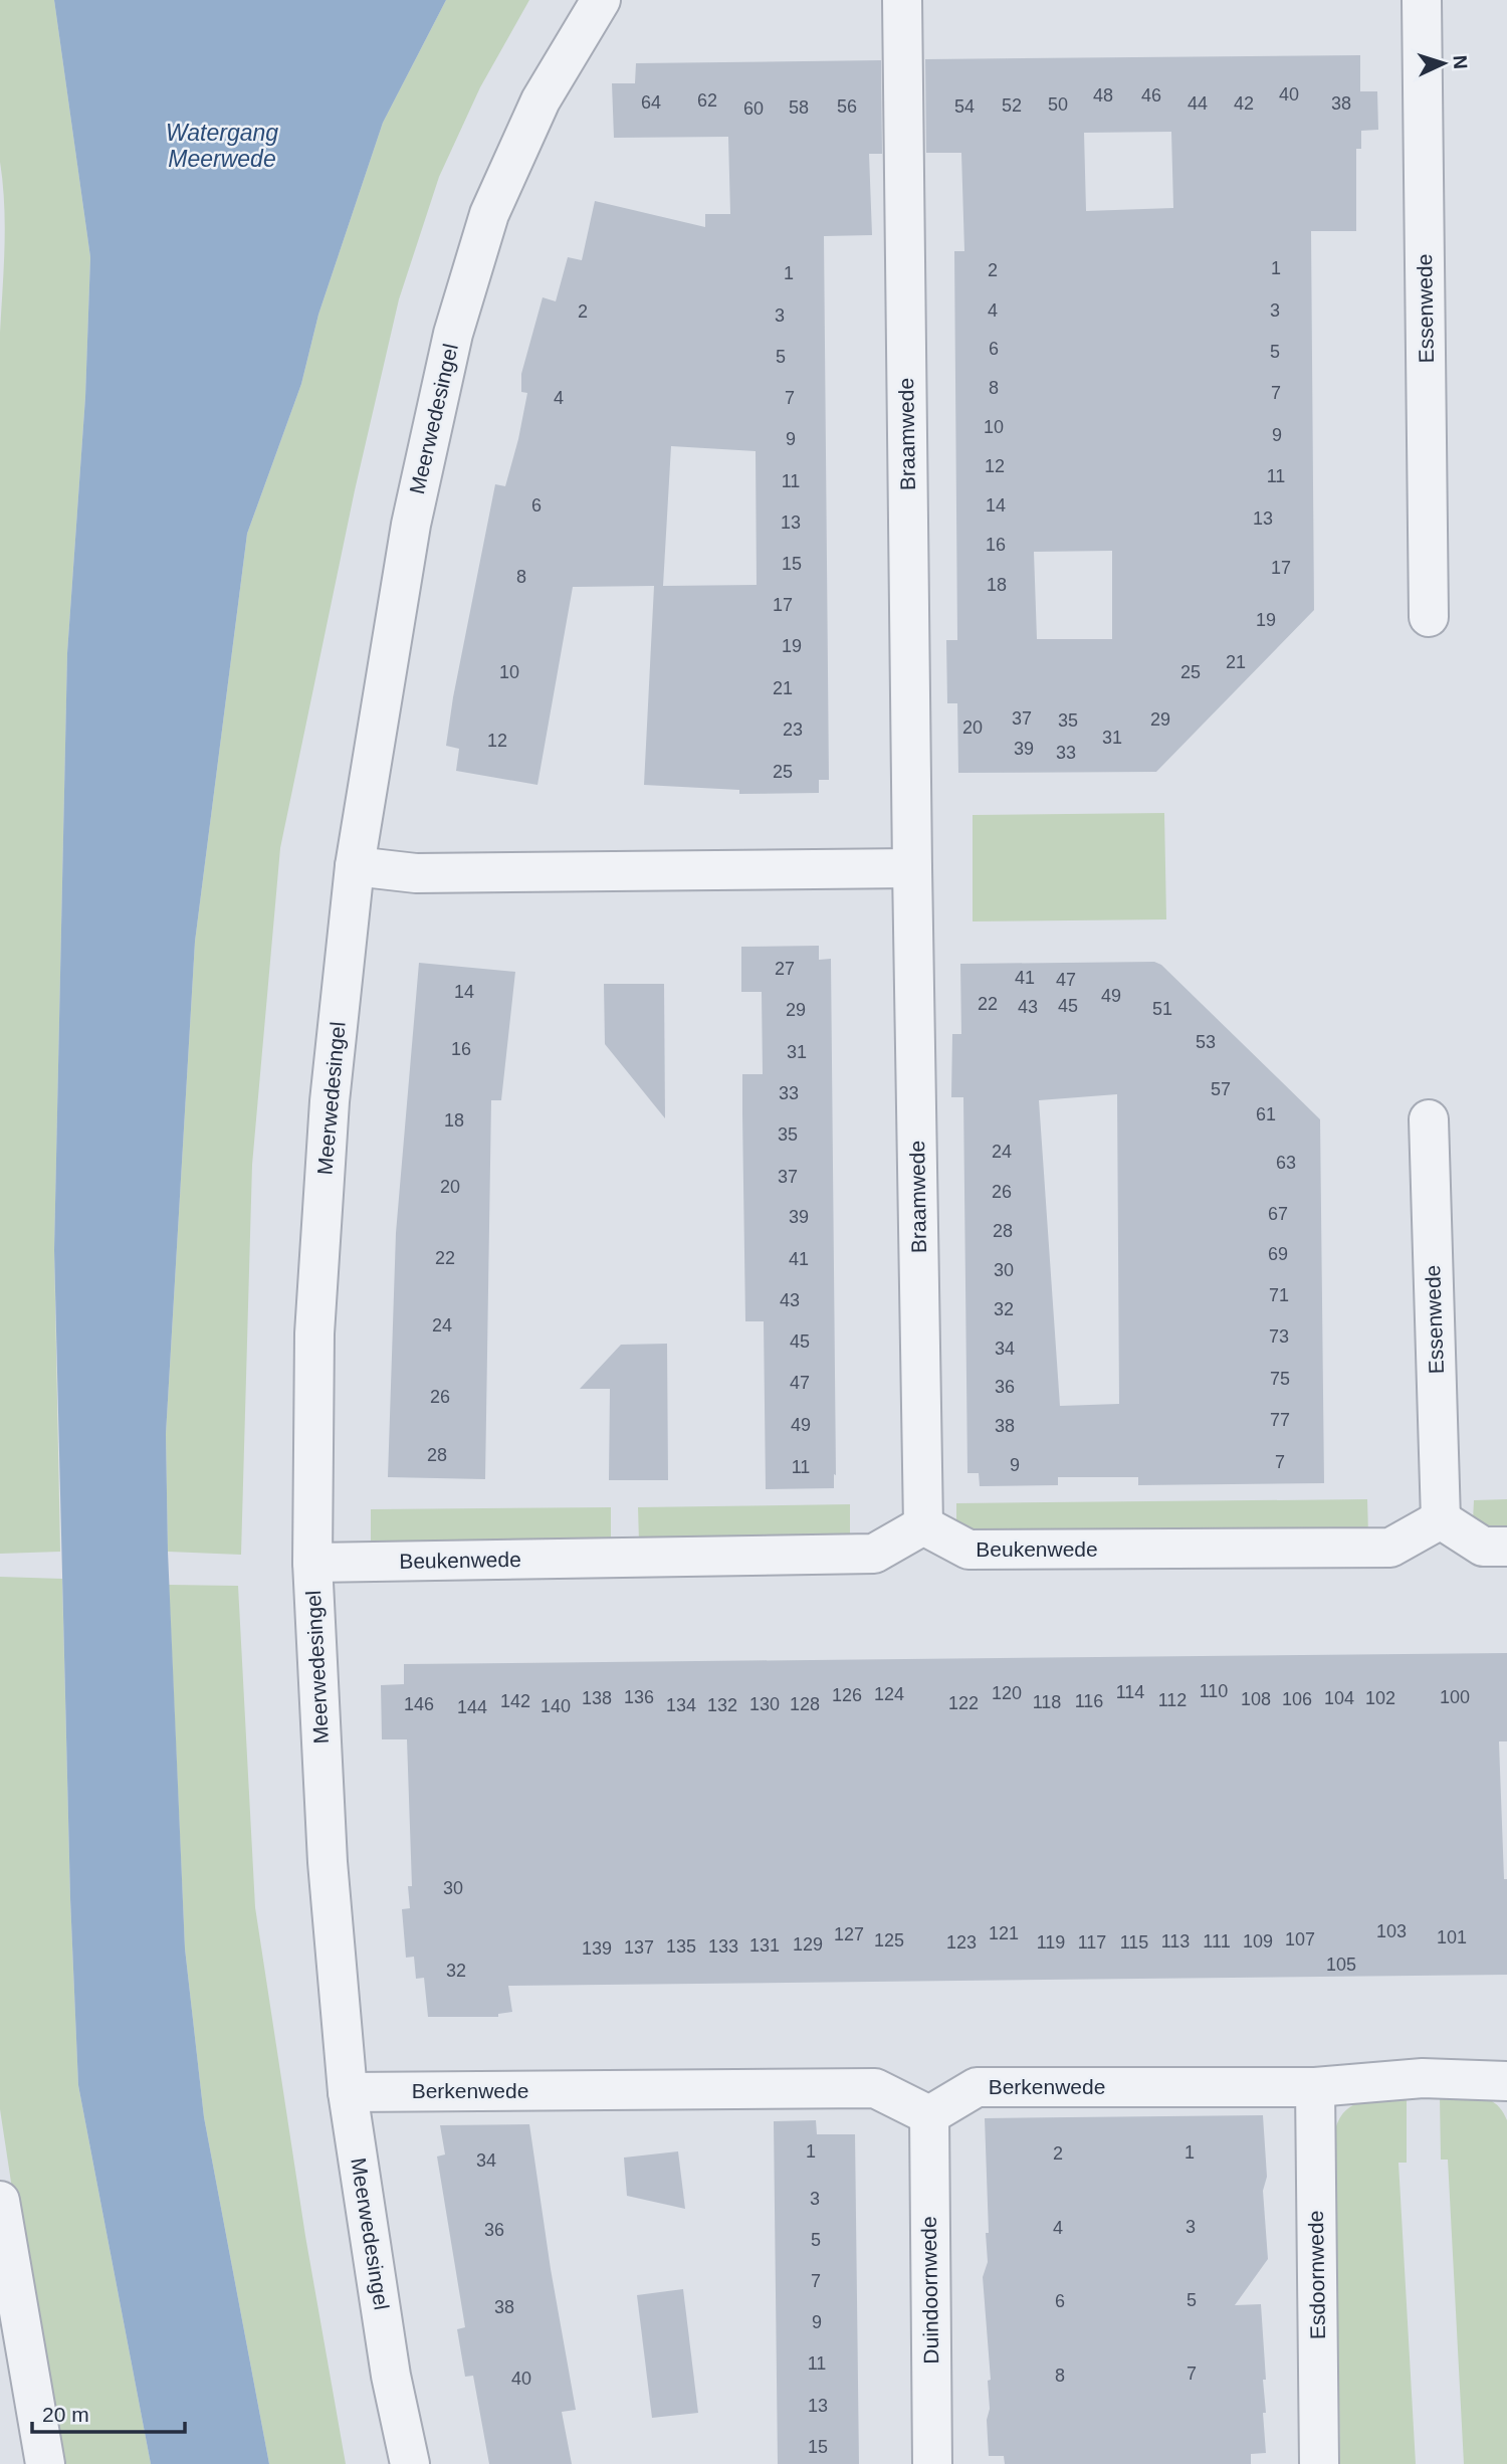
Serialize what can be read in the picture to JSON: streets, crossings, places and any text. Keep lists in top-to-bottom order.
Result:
{
  "streets": {
    "street": [
      "Essenwede",
      "Meerwedesingel",
      "Braamwede",
      "Beukenwede",
      "Berkenwede",
      "Esdoornwede",
      "Duindoornwede"
    ]
  },
  "crossings": [
    ["Essenwede", "Beukenwede"],
    ["Meerwedesingel", "Beukenwede"],
    ["Meerwedesingel", "Berkenwede"],
    ["Braamwede", "Beukenwede"],
    ["Berkenwede", "Esdoornwede"],
    ["Berkenwede", "Duindoornwede"]
  ],
  "water": ["Watergang Meerwede"],
  "house_numbers": [
    "40",
    "48",
    "46",
    "62",
    "64",
    "44",
    "42",
    "38",
    "50",
    "52",
    "56",
    "54",
    "58",
    "60",
    "1",
    "2",
    "1",
    "4",
    "3",
    "2",
    "3",
    "6",
    "5",
    "5",
    "8",
    "7",
    "4",
    "7",
    "10",
    "9",
    "9",
    "12",
    "11",
    "11",
    "6",
    "14",
    "13",
    "13",
    "16",
    "15",
    "17",
    "8",
    "18",
    "17",
    "19",
    "19",
    "21",
    "10",
    "25",
    "21",
    "37",
    "29",
    "35",
    "20",
    "23",
    "31",
    "12",
    "39",
    "33",
    "25",
    "27",
    "41",
    "47",
    "14",
    "49",
    "22",
    "45",
    "43",
    "51",
    "29",
    "53",
    "16",
    "31",
    "57",
    "33",
    "61",
    "18",
    "35",
    "24",
    "63",
    "37",
    "20",
    "26",
    "67",
    "39",
    "28",
    "69",
    "22",
    "41",
    "30",
    "71",
    "43",
    "32",
    "24",
    "73",
    "45",
    "34",
    "75",
    "47",
    "36",
    "26",
    "77",
    "49",
    "38",
    "28",
    "7",
    "9",
    "11",
    "110",
    "114",
    "120",
    "124",
    "126",
    "136",
    "100",
    "138",
    "104",
    "102",
    "108",
    "106",
    "112",
    "142",
    "116",
    "118",
    "122",
    "146",
    "130",
    "128",
    "134",
    "132",
    "140",
    "144",
    "30",
    "103",
    "121",
    "127",
    "101",
    "107",
    "125",
    "113",
    "111",
    "109",
    "123",
    "119",
    "117",
    "115",
    "129",
    "131",
    "135",
    "133",
    "137",
    "139",
    "105",
    "32",
    "1",
    "1",
    "2",
    "34",
    "3",
    "3",
    "4",
    "36",
    "5",
    "7",
    "5",
    "6",
    "38",
    "9",
    "11",
    "7",
    "8",
    "40",
    "13",
    "15"
  ],
  "scale_bar": "20 m",
  "north": "right"
}
